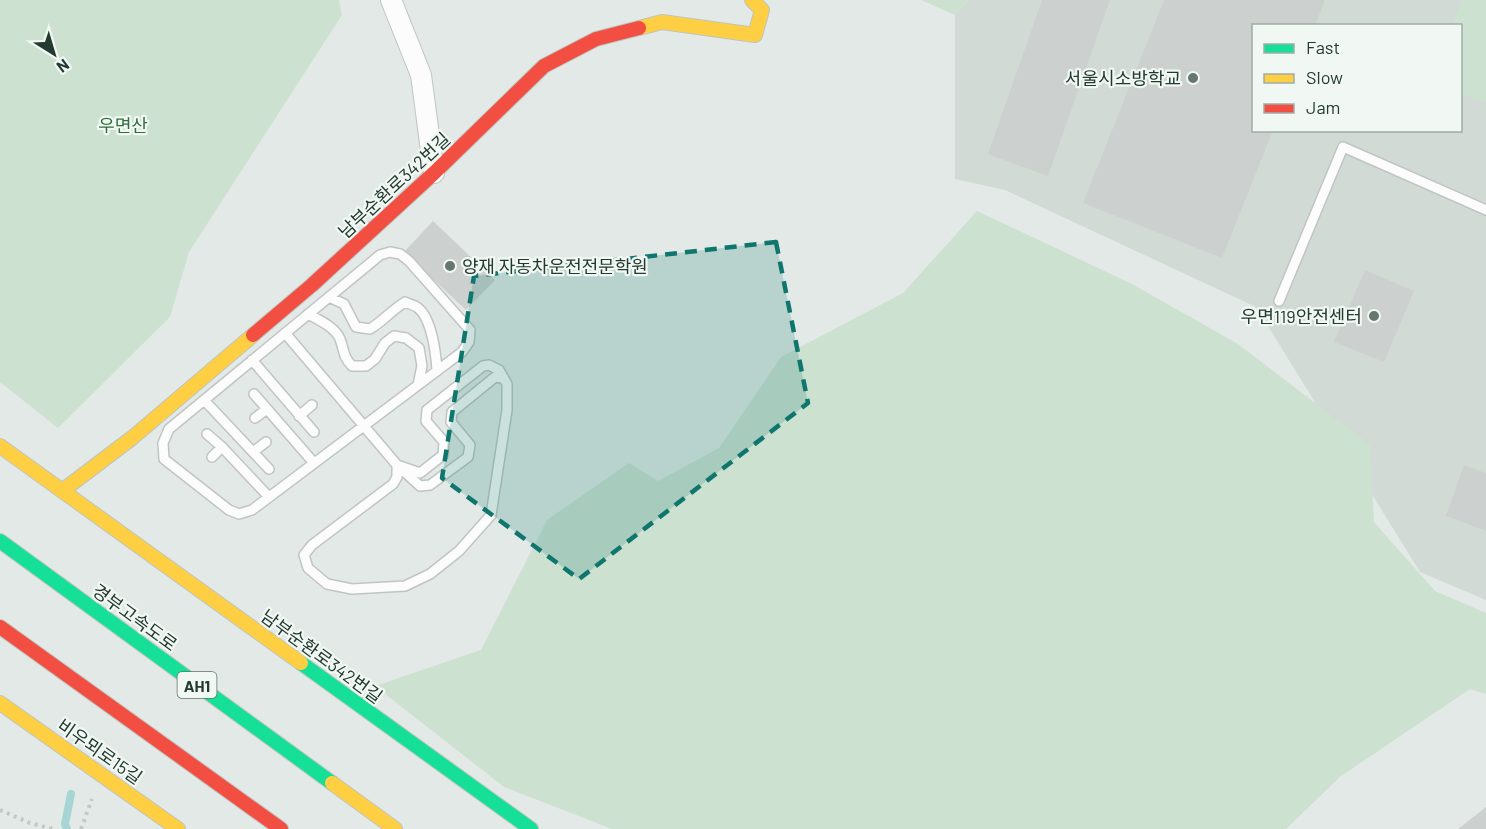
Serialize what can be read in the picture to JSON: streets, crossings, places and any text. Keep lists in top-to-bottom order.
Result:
{
  "streets": {
    "main road": [
      "남부순환로342번길",
      "경부고속도로",
      "AH1",
      "비우뫼로15길"
    ]
  },
  "parks": ["우면산"],
  "places": ["서울시소방학교", "양재 자동차운전전문학원", "우면119안전센터"],
  "legend": ["Fast", "Slow", "Jam"],
  "north": "bottom right"
}
